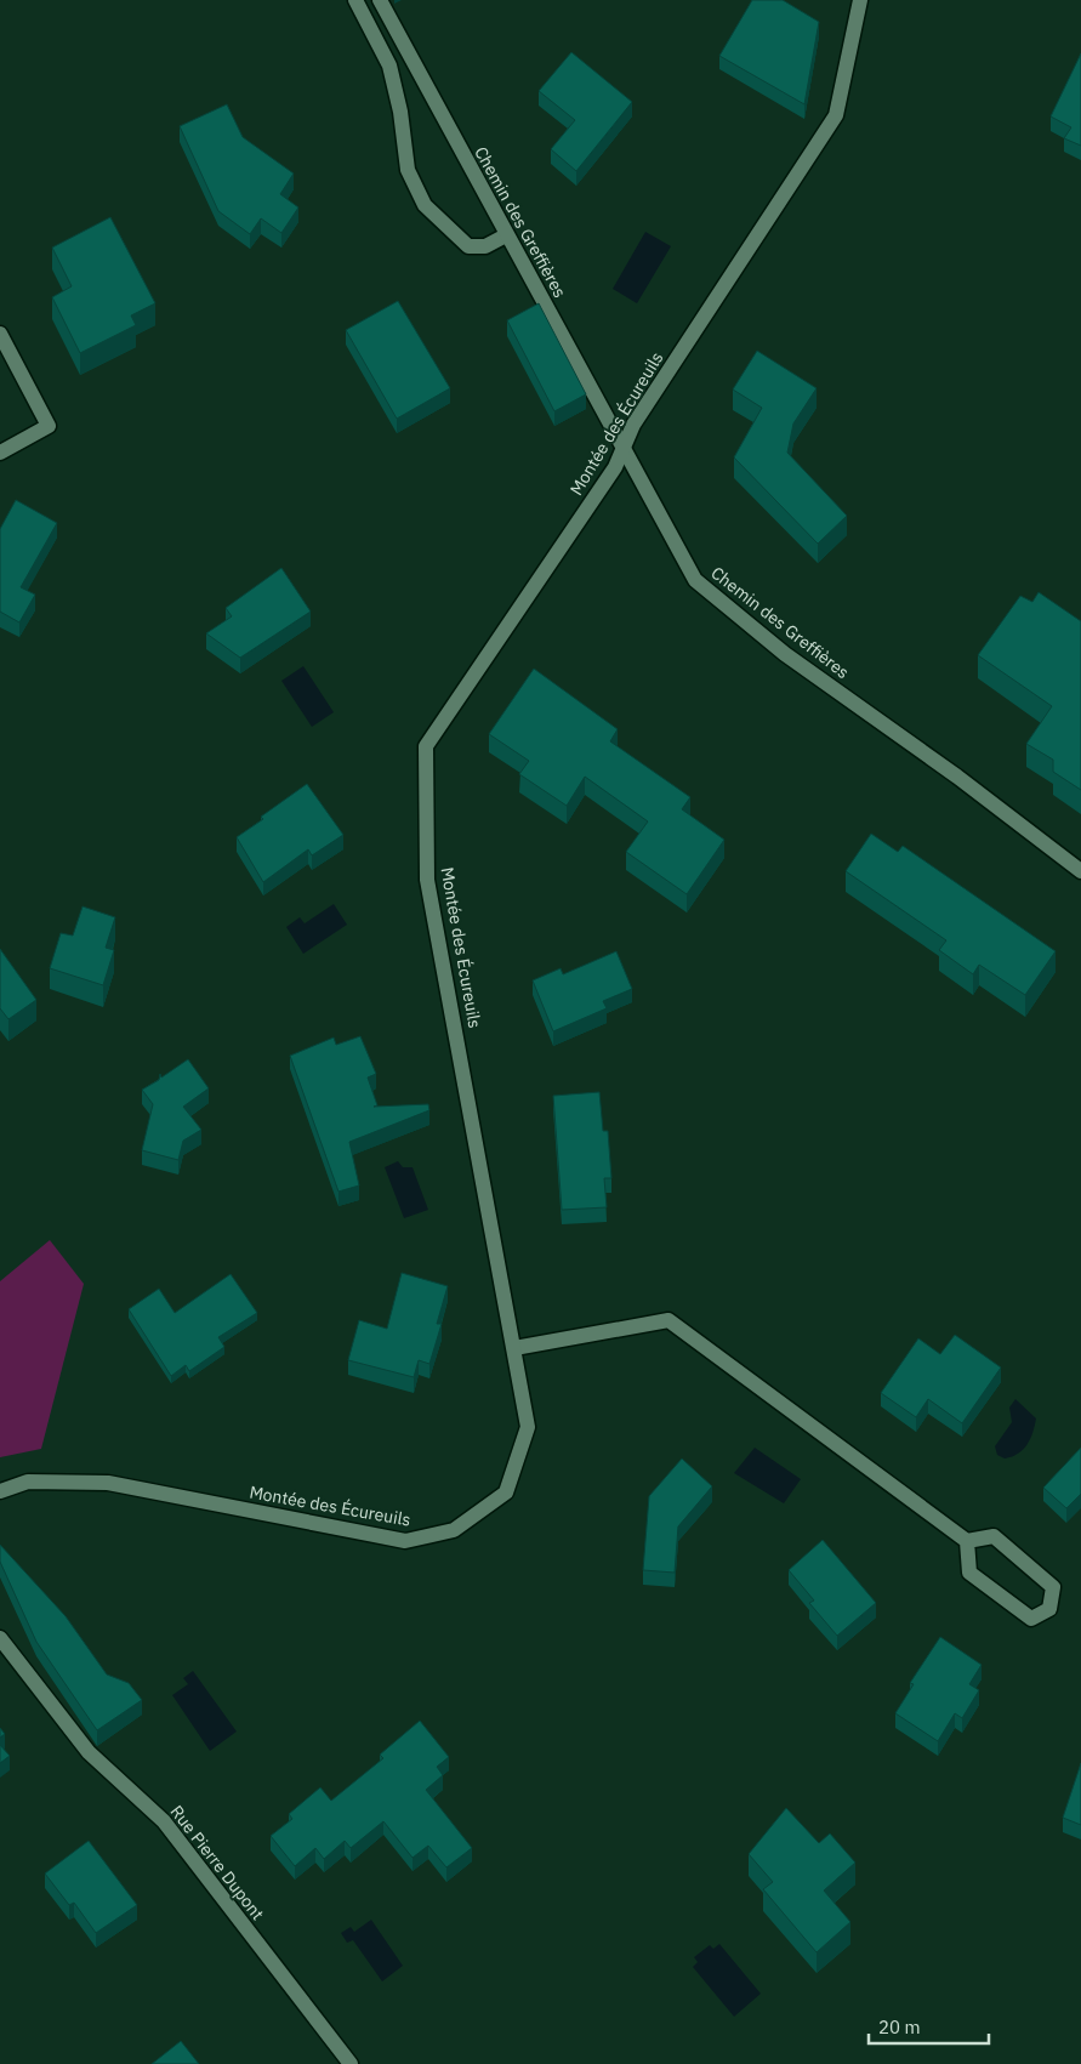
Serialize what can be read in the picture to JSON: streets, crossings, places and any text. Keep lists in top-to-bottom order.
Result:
{
  "streets": {
    "street": ["Chemin des Greffières", "Montée des Écureuils", "Rue Pierre Dupont"]
  },
  "crossings": [
    ["Chemin des Greffières", "Montée des Écureuils"]
  ],
  "scale_bar": "20 m"
}
